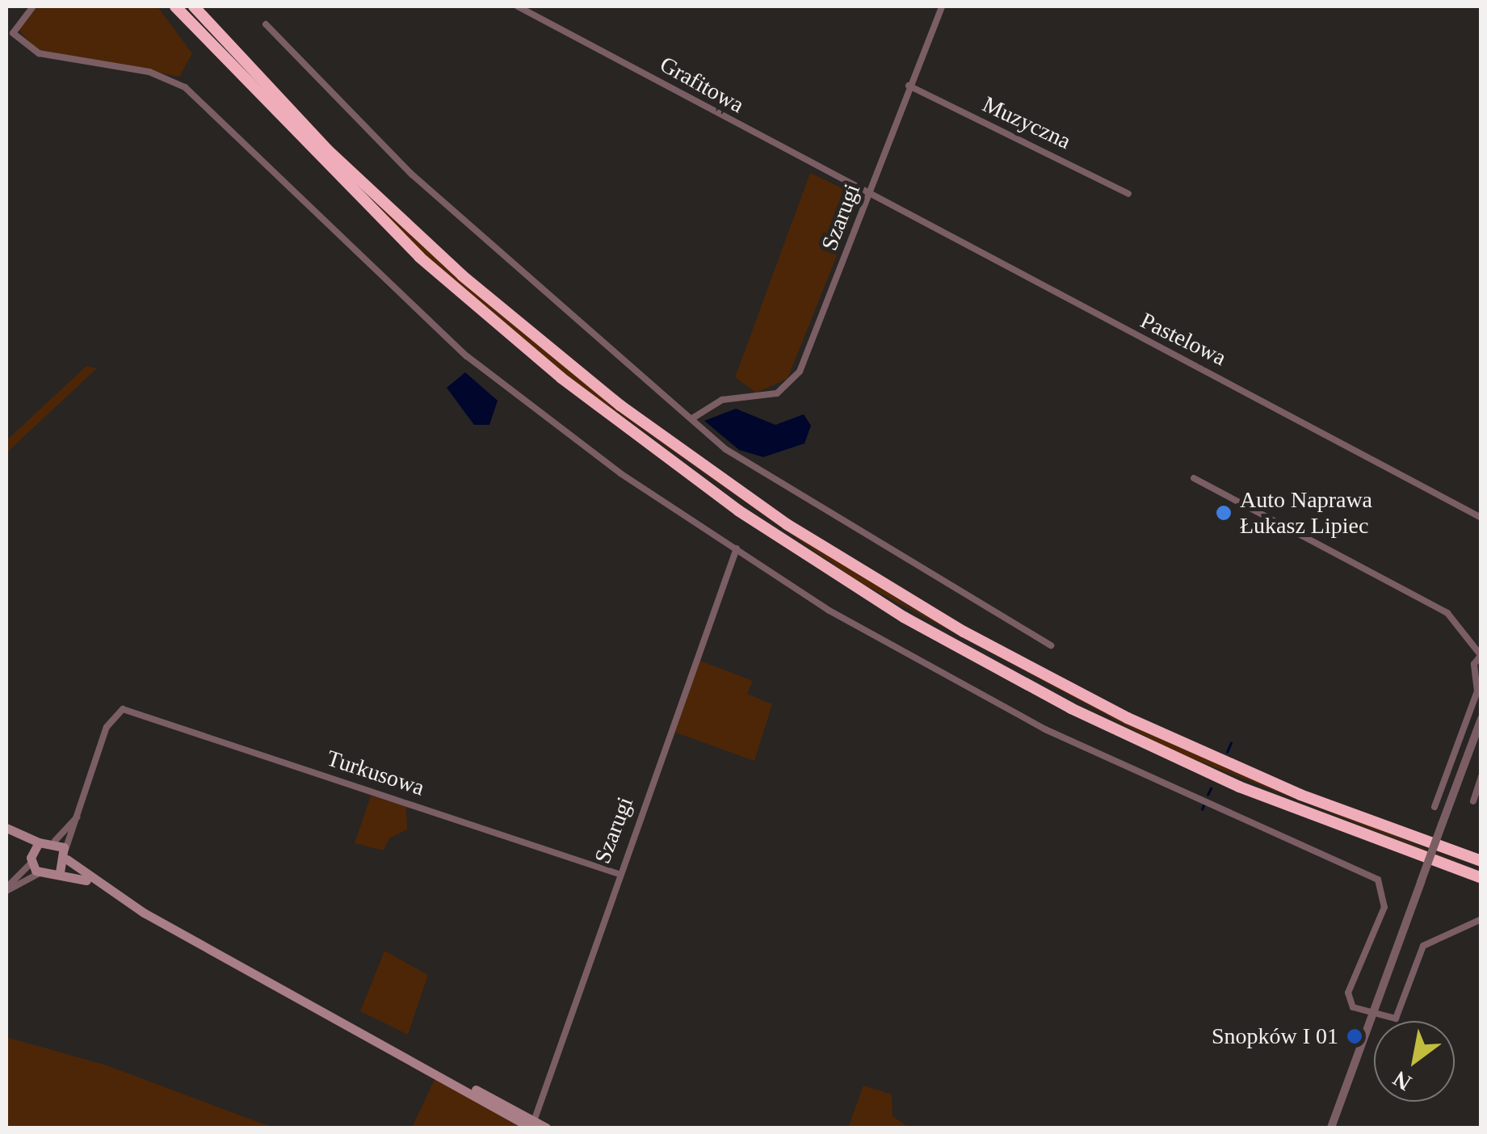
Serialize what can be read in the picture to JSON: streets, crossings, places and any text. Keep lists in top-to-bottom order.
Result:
{
  "streets": {
    "street": [
      "Grafitowa",
      "Muzyczna",
      "Szarugi",
      "Pastelowa",
      "Turkusowa"
    ]
  },
  "crossings": [
    ["Grafitowa", "Szarugi"],
    ["Grafitowa", "Pastelowa"],
    ["Muzyczna", "Szarugi"],
    ["Szarugi", "Pastelowa"],
    ["Szarugi", "Turkusowa"]
  ],
  "places": ["Auto Naprawa Łukasz Lipiec", "Snopków I 01"],
  "north": "bottom left"
}
